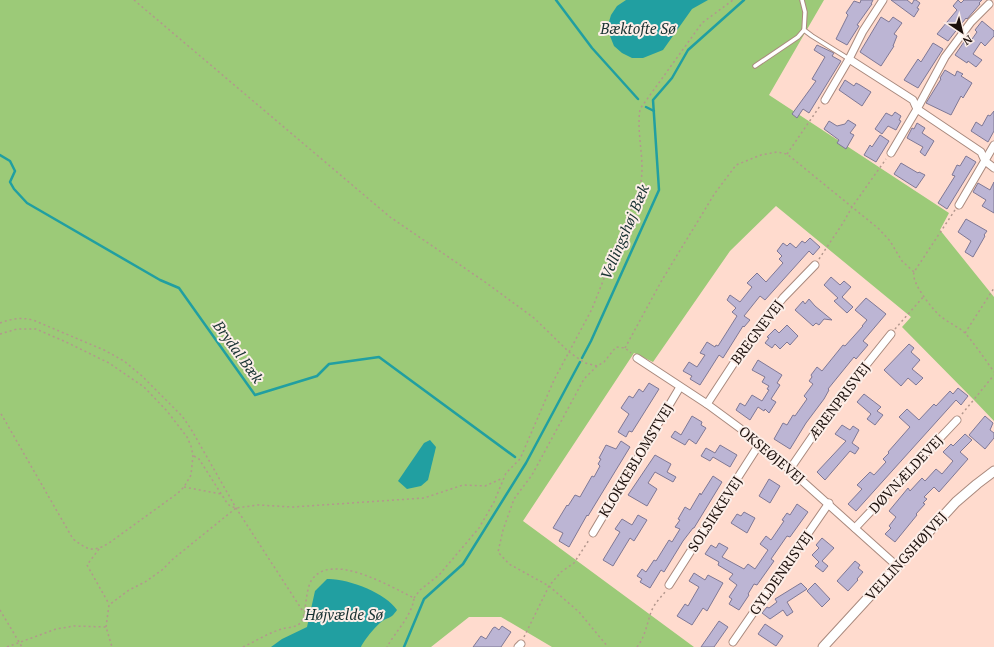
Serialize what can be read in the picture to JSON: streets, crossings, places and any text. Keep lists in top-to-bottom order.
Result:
{
  "streets": {
    "street": [
      "BREGNEVEJ",
      "ÆRENPRISVEJ",
      "OKSEØJEVEJ",
      "KLOKKEBLOMSTVEJ",
      "DØVNÆLDEVEJ",
      "SOLSIKKEVEJ",
      "VELLINGSHØJVEJ",
      "GYLDENRISVEJ"
    ]
  },
  "crossings": [
    ["BREGNEVEJ", "OKSEØJEVEJ"],
    ["ÆRENPRISVEJ", "OKSEØJEVEJ"],
    ["OKSEØJEVEJ", "KLOKKEBLOMSTVEJ"],
    ["OKSEØJEVEJ", "DØVNÆLDEVEJ"],
    ["OKSEØJEVEJ", "SOLSIKKEVEJ"],
    ["OKSEØJEVEJ", "VELLINGSHØJVEJ"],
    ["OKSEØJEVEJ", "GYLDENRISVEJ"]
  ],
  "water": [
    "Bæktofte Sø",
    "Vellingshøj Bæk",
    "Brydal Bæk",
    "Højvælde Sø"
  ],
  "north": "bottom right"
}
